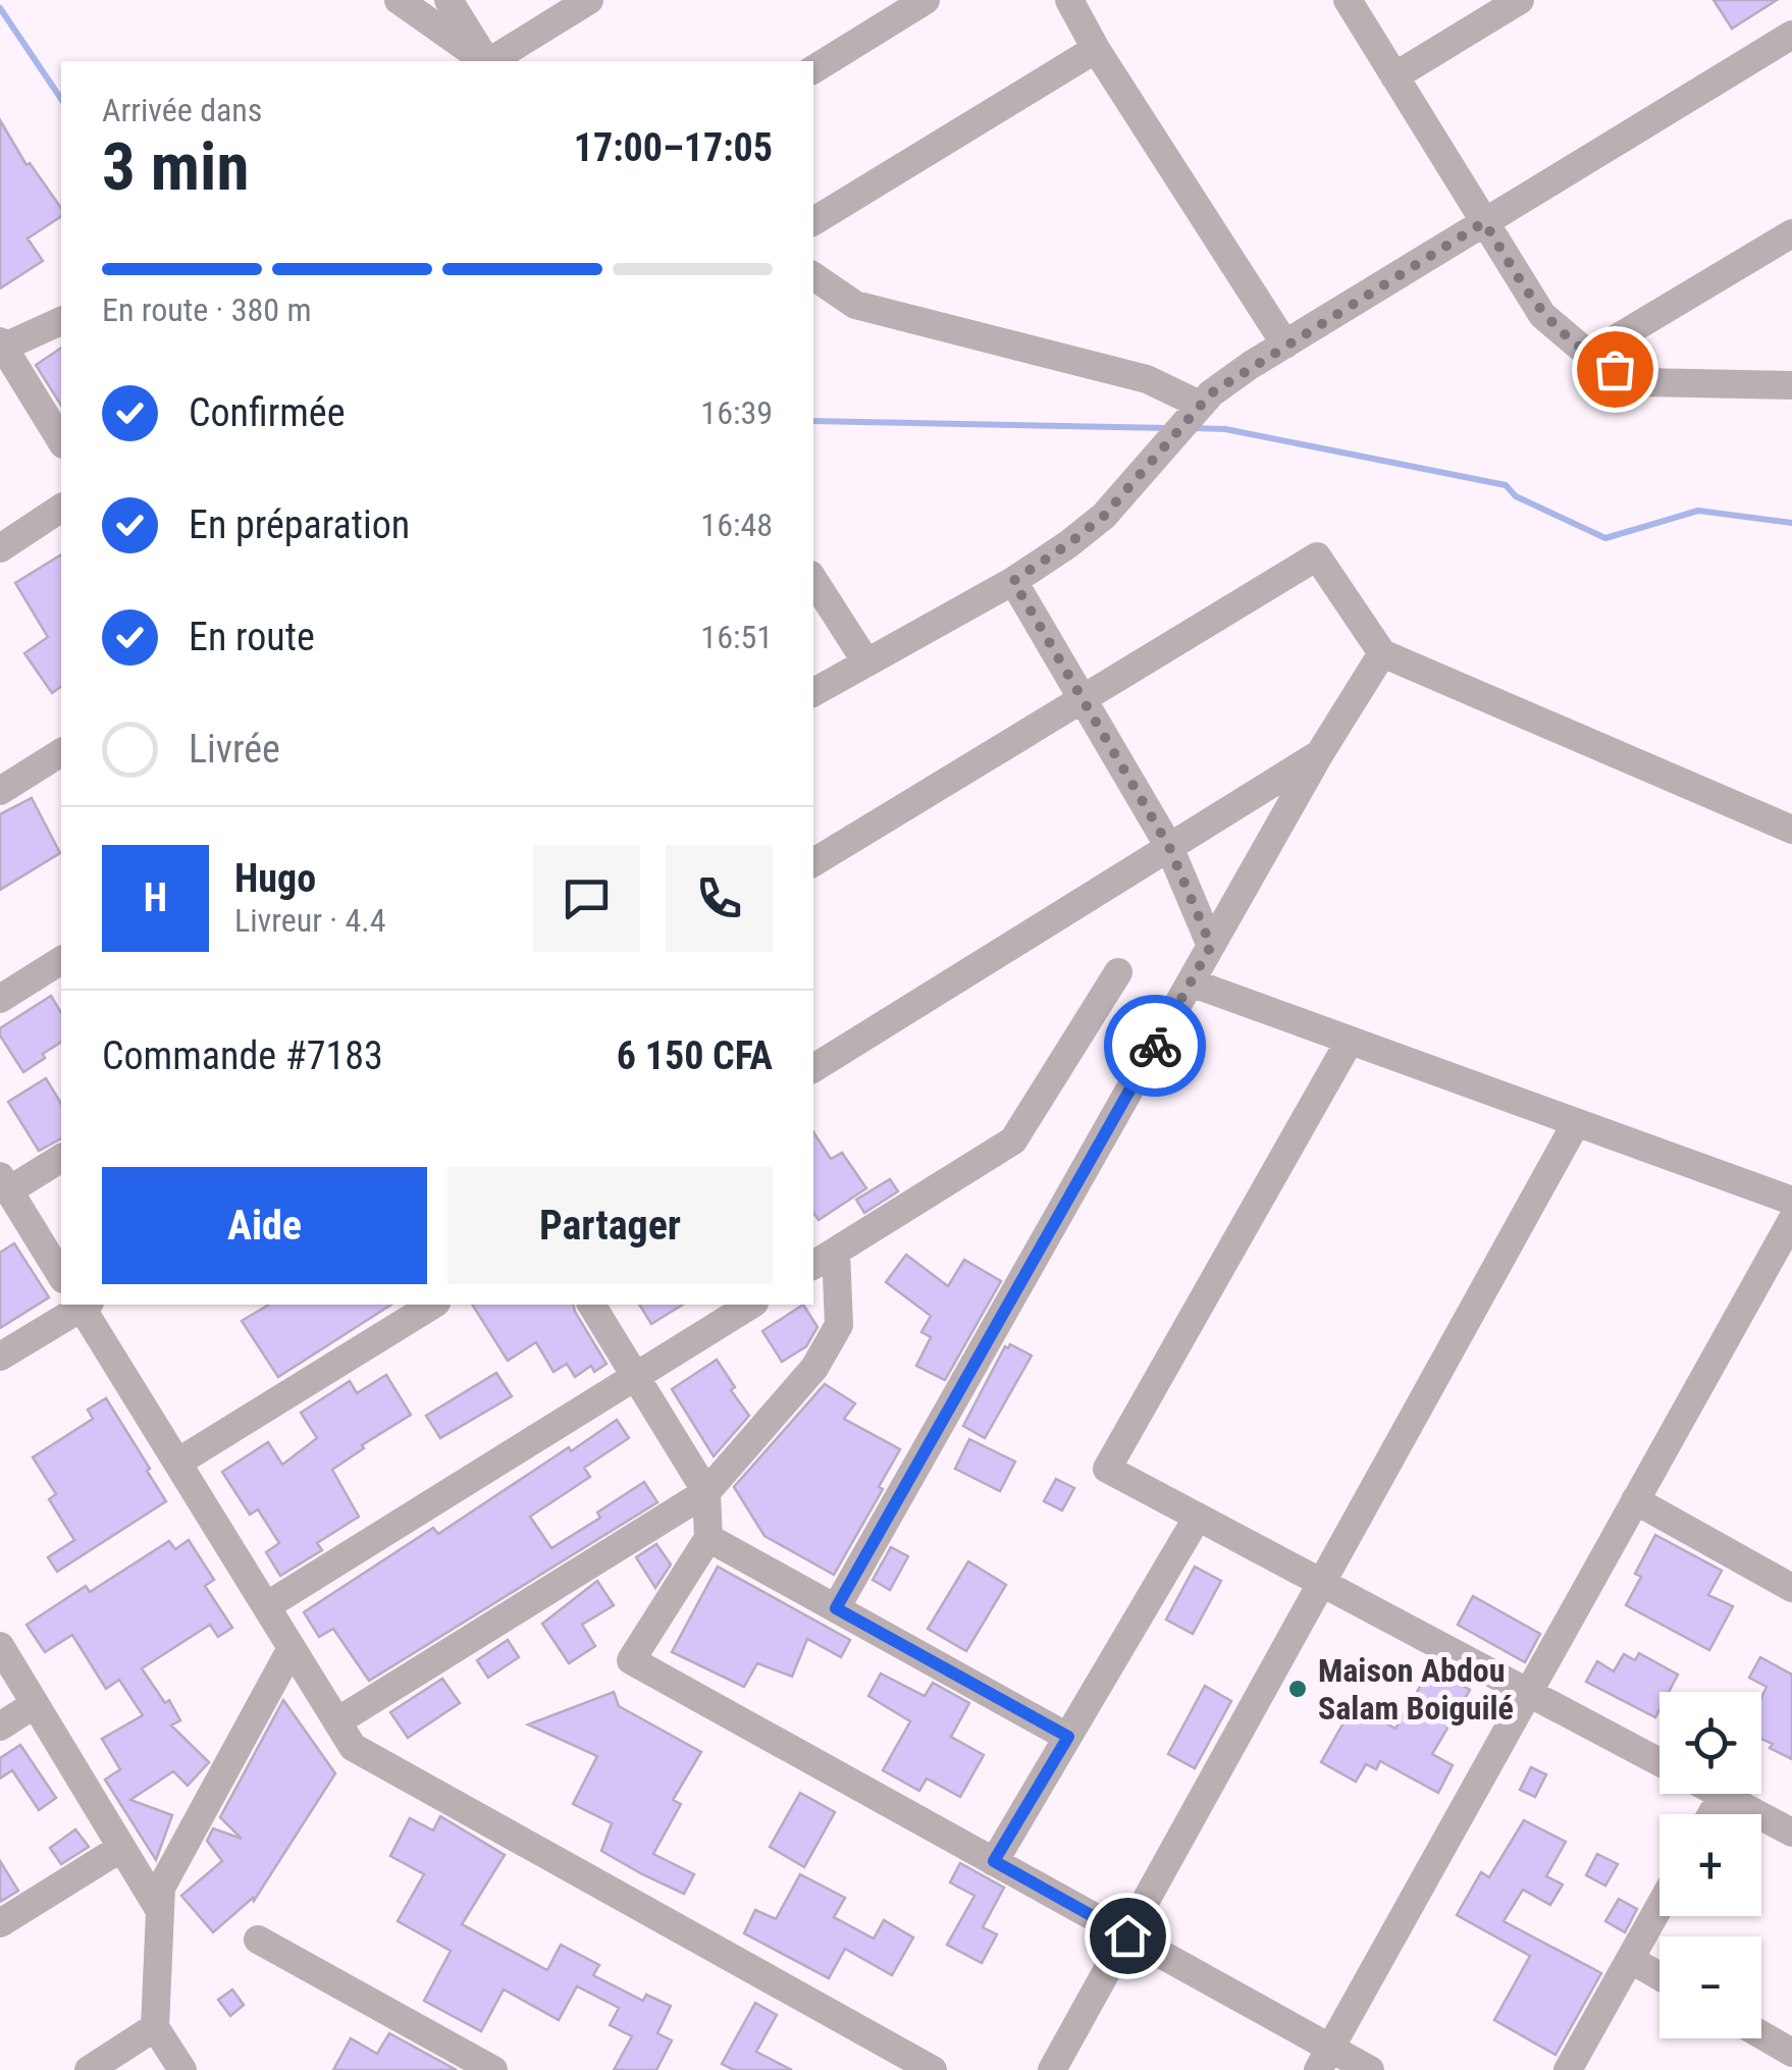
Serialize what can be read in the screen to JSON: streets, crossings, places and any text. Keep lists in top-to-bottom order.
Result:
{
  "places": ["Maison Abdou Salam Boiguilé"],
  "page": {
    "heading": ["3 min", "Arrivée dans", "17:00–17:05"],
    "panel": [
      "Hugo",
      "Livreur · 4.4",
      "Commande #7183",
      "6 150 CFA"
    ],
    "bar": "En route · 380 m",
    "list": [
      ["Confirmée", "16:39"],
      ["En préparation", "16:48"],
      ["En route", "16:51"],
      "Livrée"
    ],
    "round": "H",
    "buttons": ["Aide", "Partager"],
    "map_buttons": ["+", "−"]
  }
}
